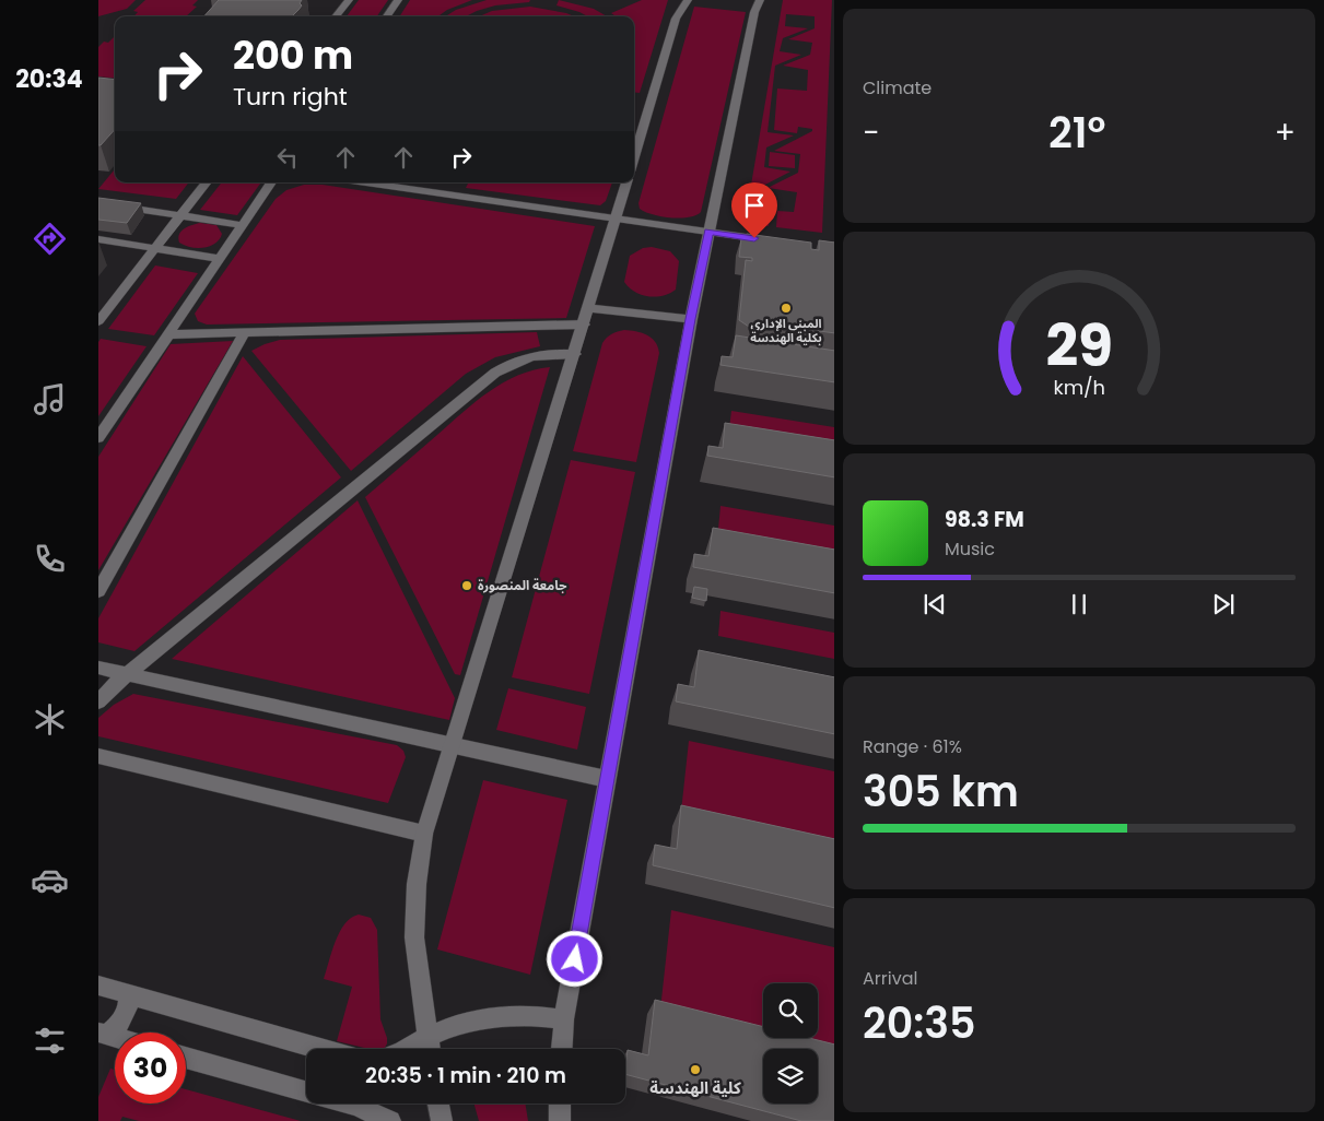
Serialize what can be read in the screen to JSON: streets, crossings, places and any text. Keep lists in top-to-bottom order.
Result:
{
  "places": ["المبنى الإداري بكلية الهندسة", "جامعة المنصورة", "كلية الهندسة"],
  "page": {
    "tabs": "20:34",
    "tile": [
      "Climate",
      ["Range · 61%", "305 km"],
      ["Arrival", "20:35"]
    ],
    "turn": ["200 m", "Turn right"],
    "heat": ["−", "21°", "+"],
    "song": ["98.3 FM", "Music"],
    "limit": "30",
    "trip": "20:35 · 1 min · 210 m",
    "gauge": ["29", "km/h"]
  }
}
